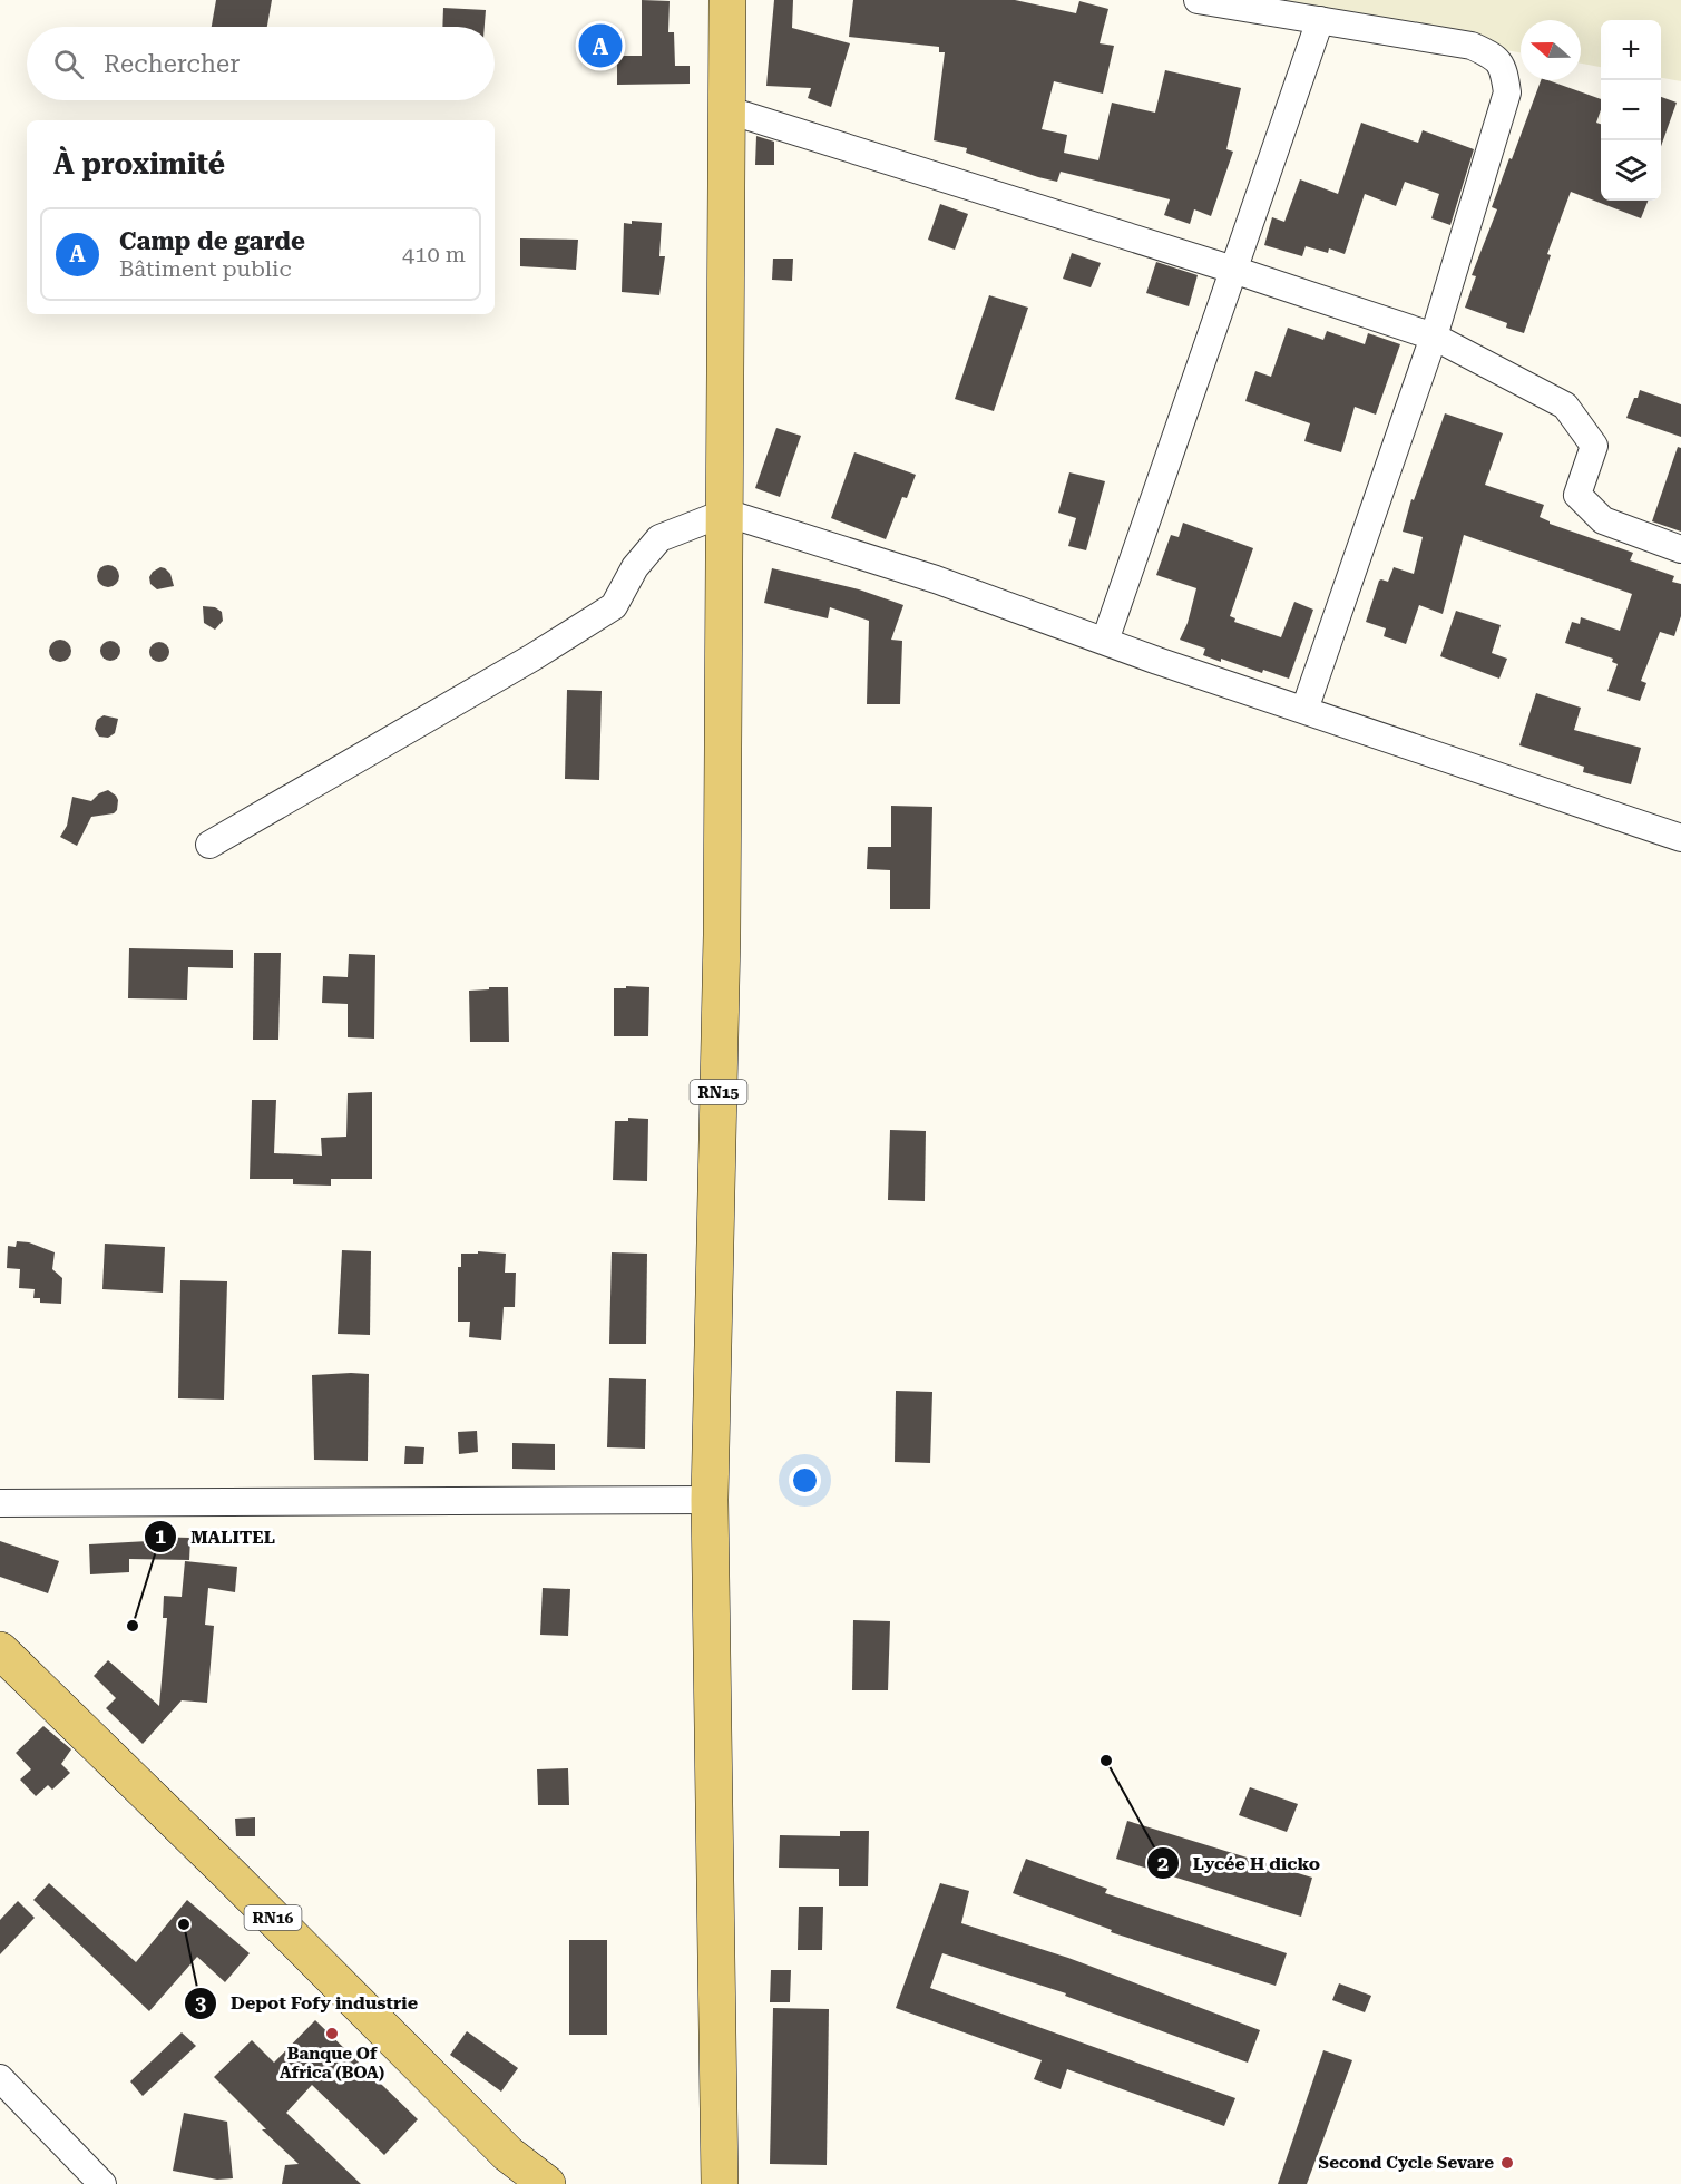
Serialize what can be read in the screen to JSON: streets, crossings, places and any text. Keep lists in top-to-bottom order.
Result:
{
  "streets": {
    "main road": ["RN15", "RN16"]
  },
  "places": [
    "MALITEL",
    "Lycée H dicko",
    "Depot Fofy industrie",
    "Banque Of Africa (BOA)",
    "Second Cycle Sevare"
  ],
  "north": "left",
  "page": {
    "map_buttons": ["+", "−"],
    "pins": "A",
    "search": "Rechercher",
    "heading": "À proximité",
    "list": [
      {
        "mark": "A",
        "name": "Camp de garde",
        "note": "Bâtiment public",
        "value": "410 m"
      }
    ]
  }
}
